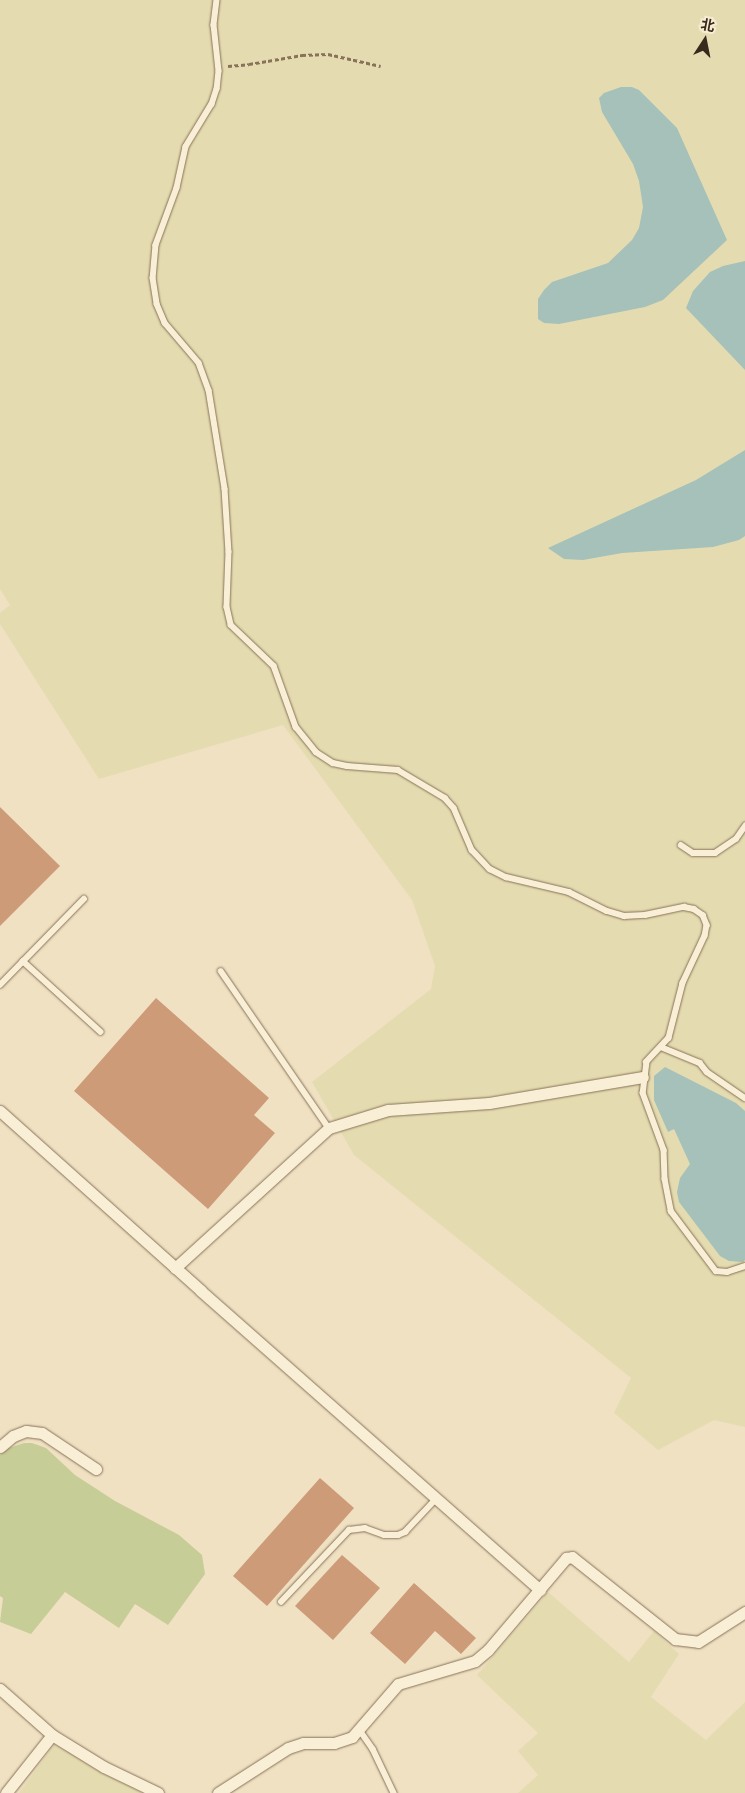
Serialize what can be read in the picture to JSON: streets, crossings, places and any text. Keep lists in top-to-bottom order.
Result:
{
  "north": "top"
}
